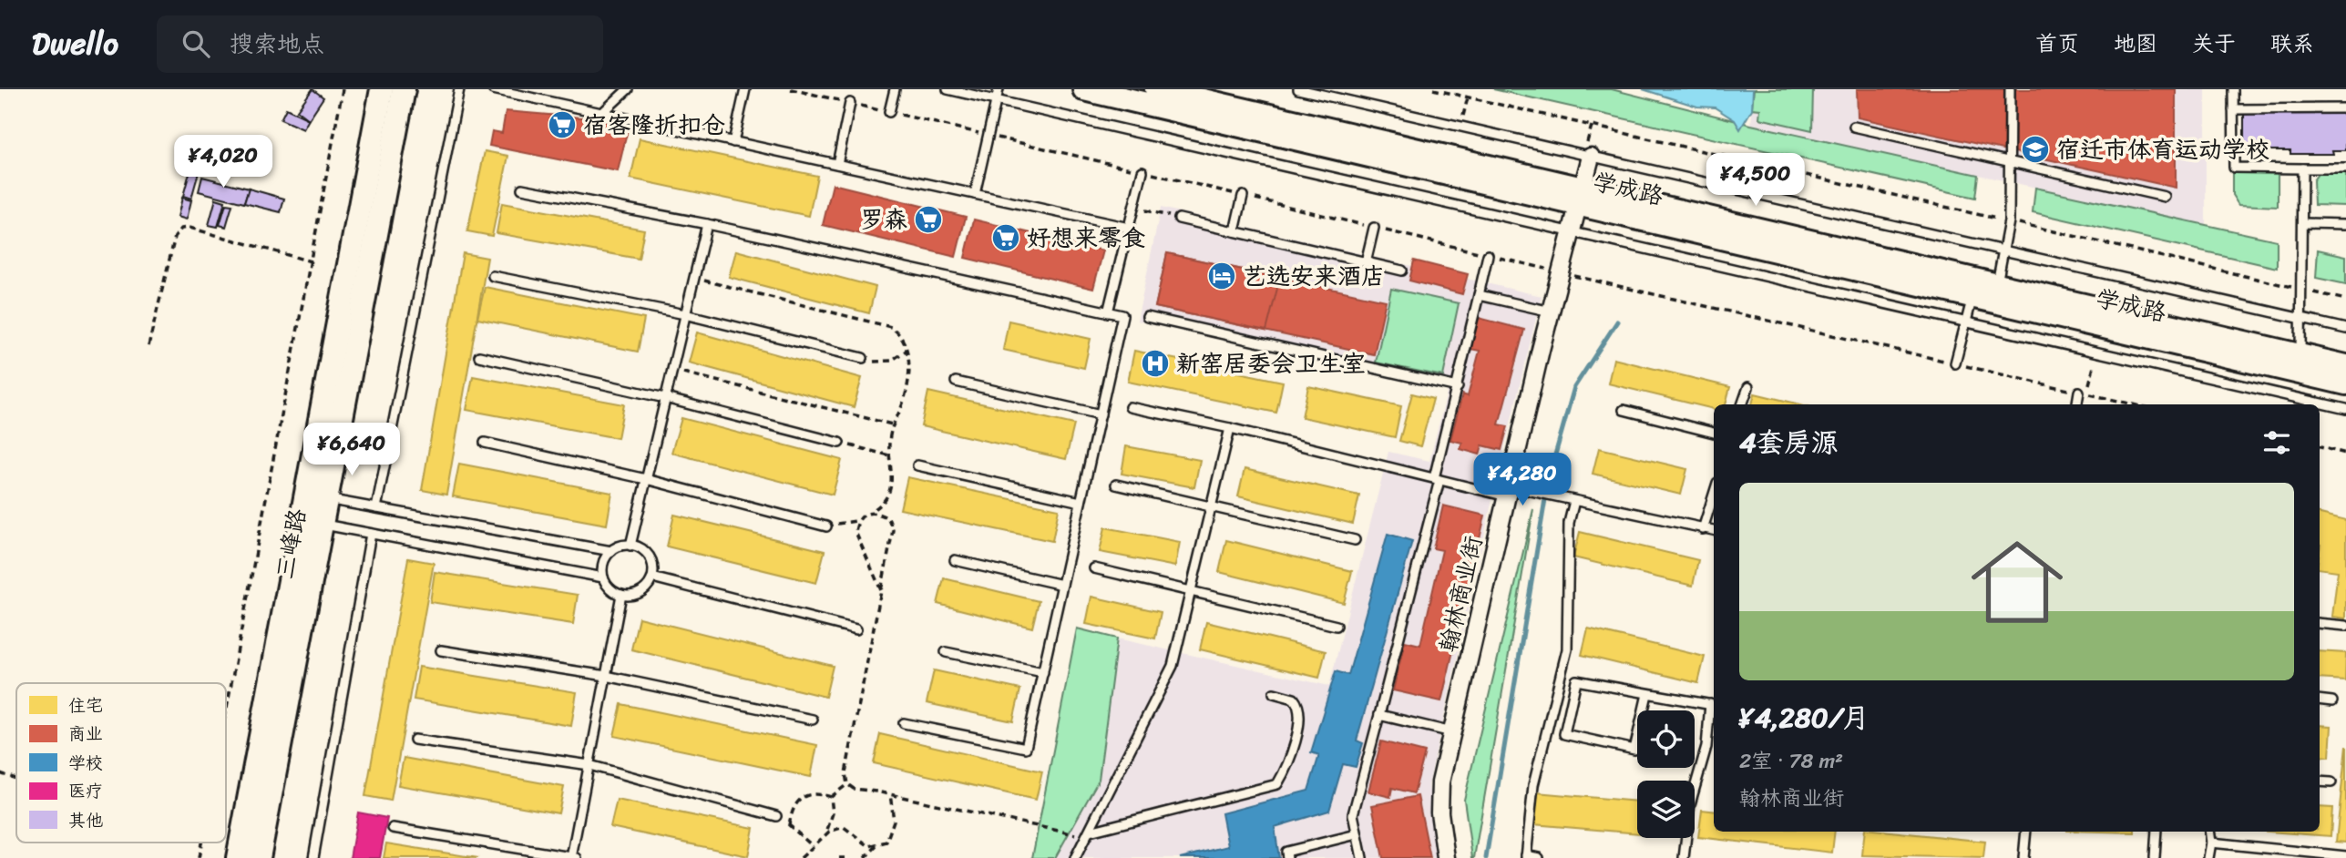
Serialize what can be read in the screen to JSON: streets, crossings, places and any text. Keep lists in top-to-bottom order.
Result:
{
  "streets": {
    "main road": ["学成路", "三峰路"],
    "street": ["翰林商业街"]
  },
  "crossings": [
    ["学成路", "翰林商业街"]
  ],
  "places": {
    "supermarket": ["宿客隆折扣仓", "罗森", "好想来零食"],
    "school or university": ["宿迁市体育运动学校"],
    "hotel": ["艺选安来酒店"],
    "hospital": ["新窑居委会卫生室"]
  },
  "legend": [
    "住宅",
    "商业",
    "学校",
    "医疗",
    "其他"
  ],
  "page": {
    "header": "Dwello",
    "search": "搜索地点",
    "nav": [
      "首页",
      "地图",
      "关于",
      "联系"
    ],
    "price": [
      "¥4,020",
      "¥4,500",
      "¥6,640",
      "¥4,280"
    ],
    "heading": "4套房源",
    "list": [
      {
        "name": "¥4,280/月",
        "note": "2室 · 78 m² · 翰林商业街"
      }
    ]
  }
}
